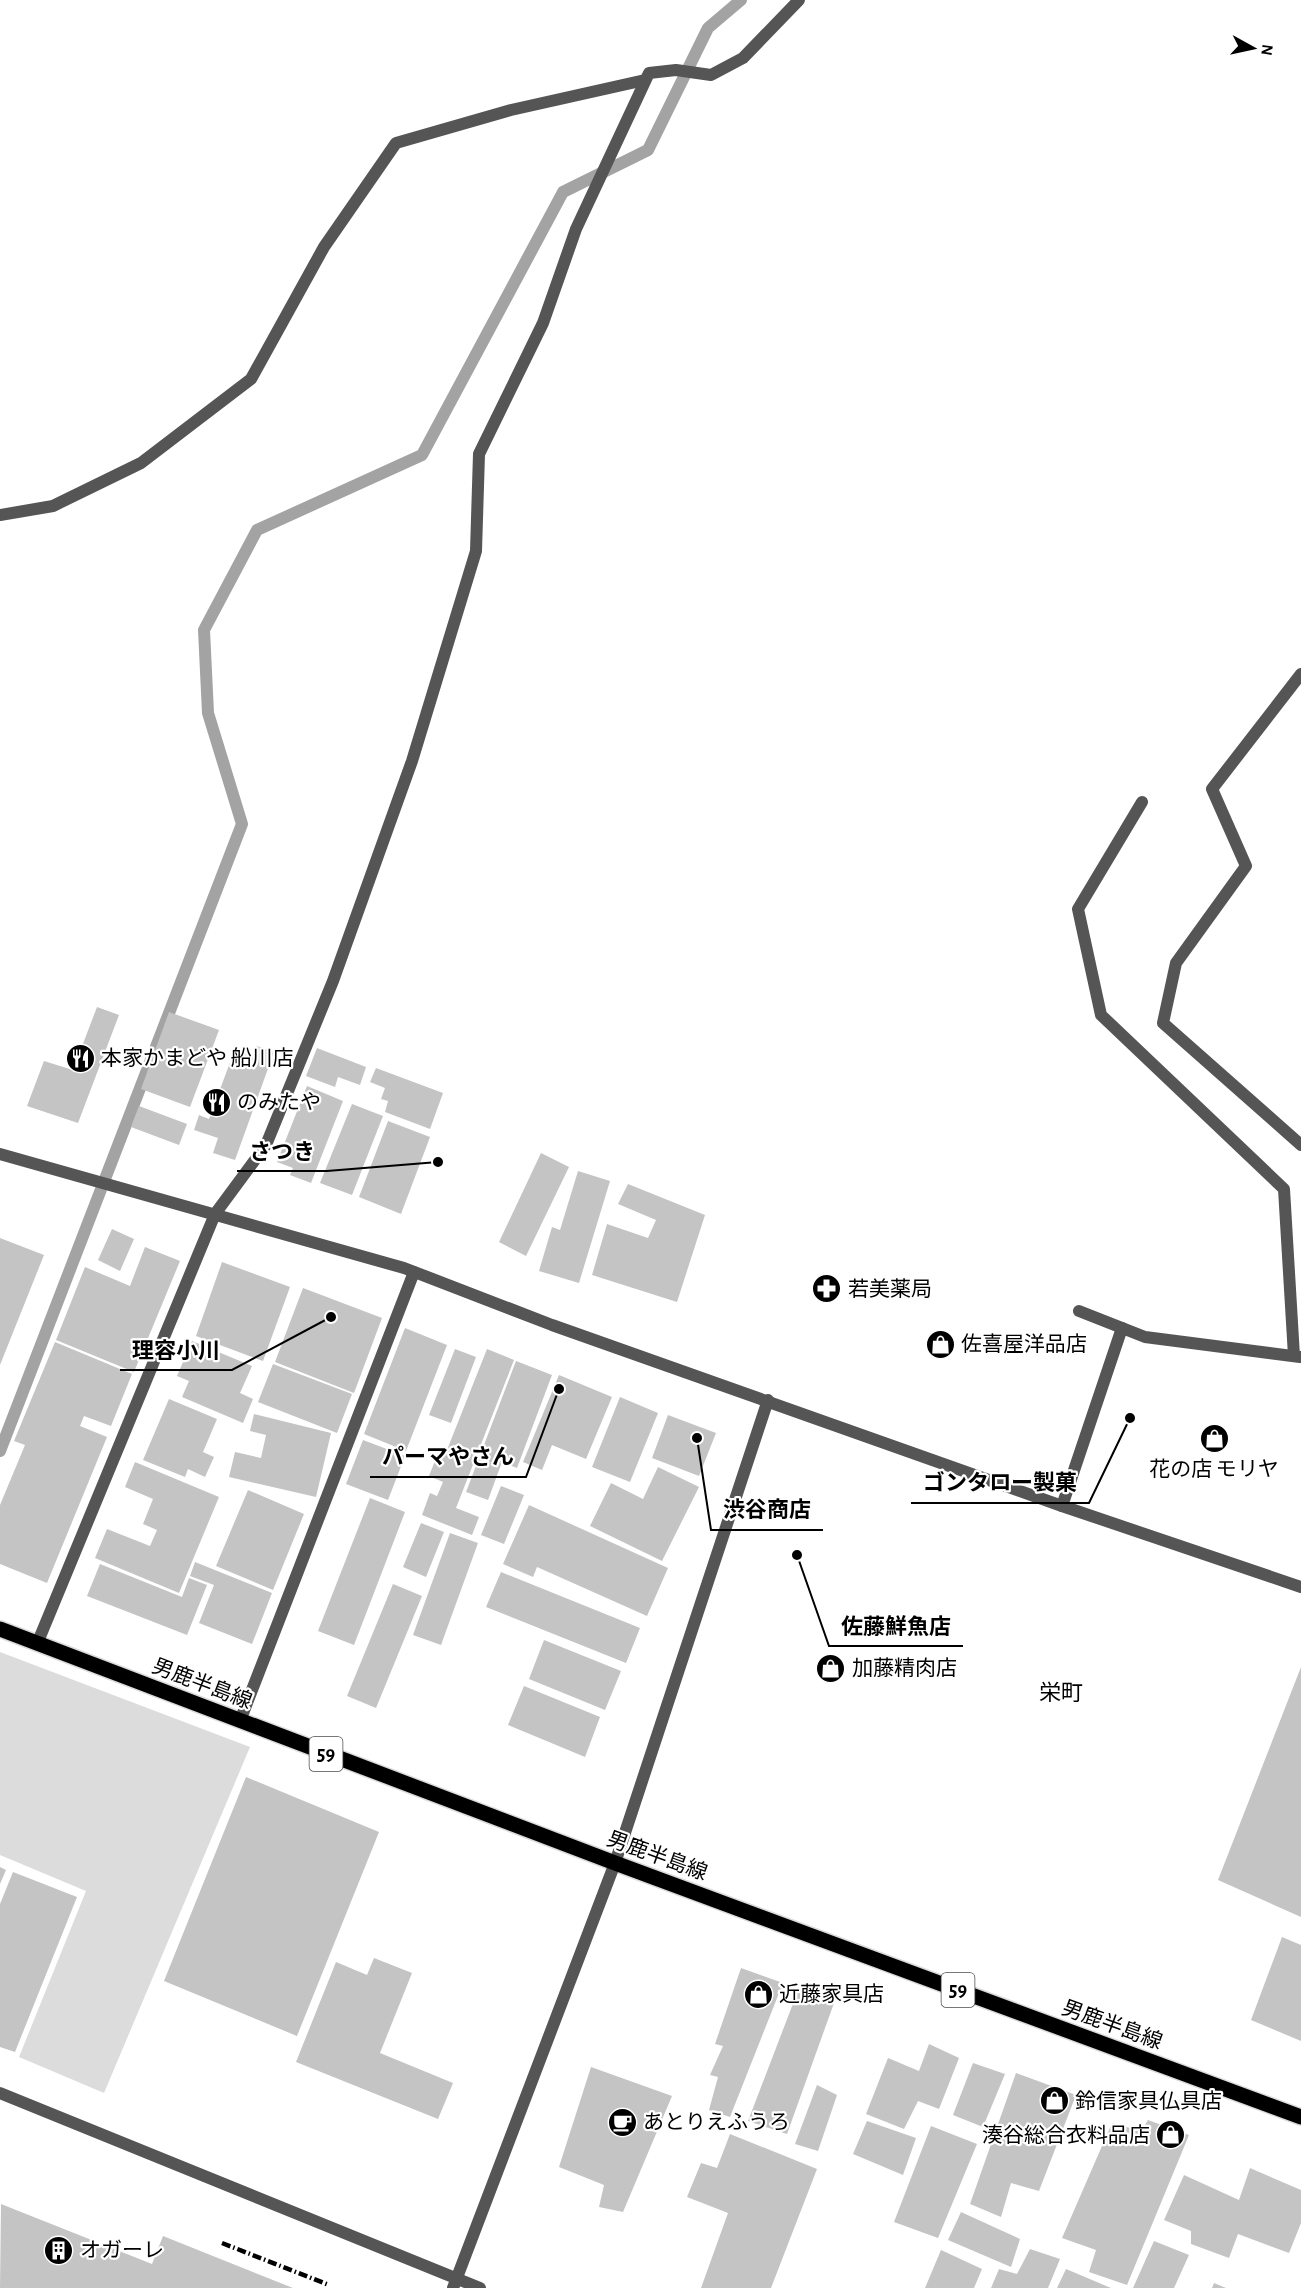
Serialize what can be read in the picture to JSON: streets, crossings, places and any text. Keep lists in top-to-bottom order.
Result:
{
  "streets": {
    "main road": ["男鹿半島線", "59"]
  },
  "districts": ["栄町"],
  "places": {
    "restaurant": ["本家かまどや 船川店", "のみたや"],
    "other": [
      "さつき",
      "理容小川",
      "パーマやさん",
      "ゴンタロー製菓",
      "渋谷商店",
      "佐藤鮮魚店"
    ],
    "pharmacy": ["若美薬局"],
    "shop": [
      "佐喜屋洋品店",
      "花の店 モリヤ",
      "加藤精肉店",
      "近藤家具店",
      "鈴信家具仏具店",
      "湊谷総合衣料品店"
    ],
    "cafe": ["あとりえふうろ"],
    "building": ["オガーレ"]
  },
  "north": "right"
}
